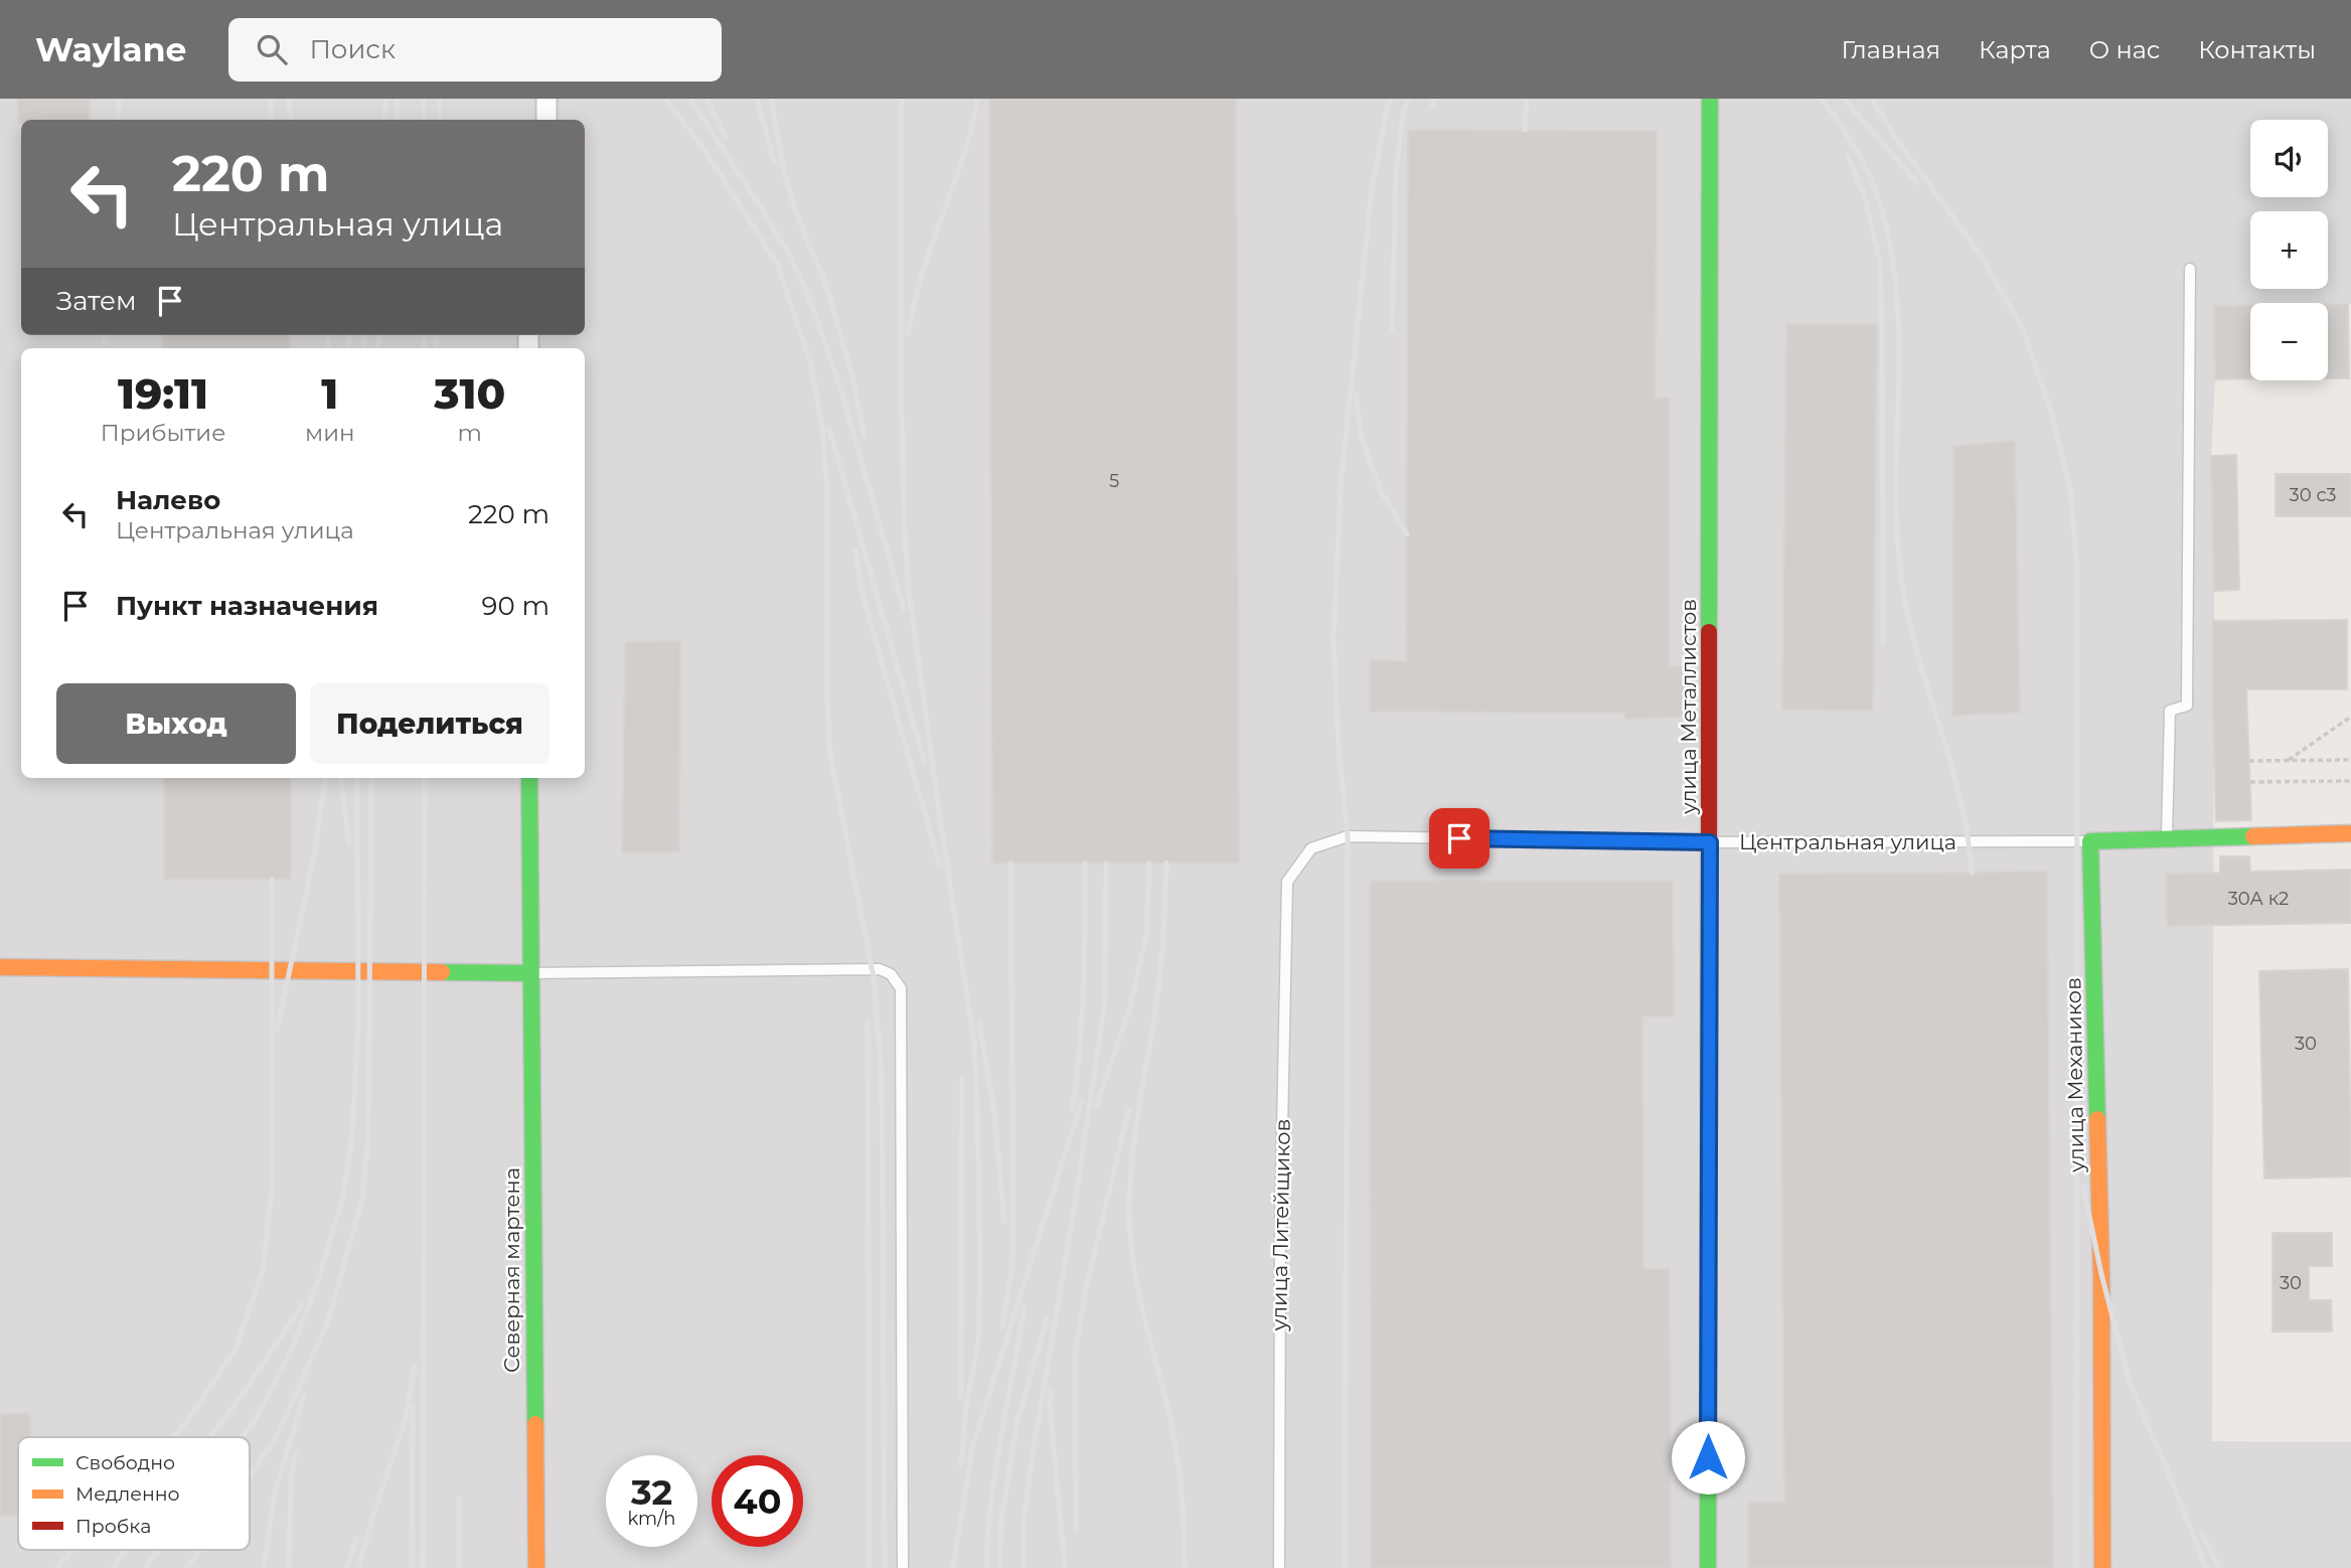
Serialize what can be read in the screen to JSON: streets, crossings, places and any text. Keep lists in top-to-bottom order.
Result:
{
  "streets": {
    "street": ["улица Металлистов", "улица Механиков", "Северная мартена"],
    "lane": ["Центральная улица", "улица Литейщиков"]
  },
  "crossings": [
    ["улица Металлистов", "Центральная улица"],
    ["Центральная улица", "улица Механиков"],
    ["Центральная улица", "улица Литейщиков"]
  ],
  "house_numbers": [
    "5",
    "30 с3",
    "30А к2",
    "30",
    "30"
  ],
  "legend": ["Свободно", "Медленно", "Пробка"],
  "page": {
    "header": "Waylane",
    "search": "Поиск",
    "nav": [
      "Главная",
      "Карта",
      "О нас",
      "Контакты"
    ],
    "map_buttons": ["+", "−"],
    "turn": ["220 m", "Центральная улица"],
    "then": "Затем",
    "eta": [
      "19:11",
      "Прибытие",
      "1",
      "мин",
      "310",
      "m"
    ],
    "list": [
      {
        "name": "Налево",
        "note": "Центральная улица",
        "value": "220 m"
      },
      {
        "name": "Пункт назначения",
        "value": "90 m"
      }
    ],
    "buttons": ["Выход", "Поделиться"],
    "speed": "32 km/h",
    "limit": "40"
  }
}
